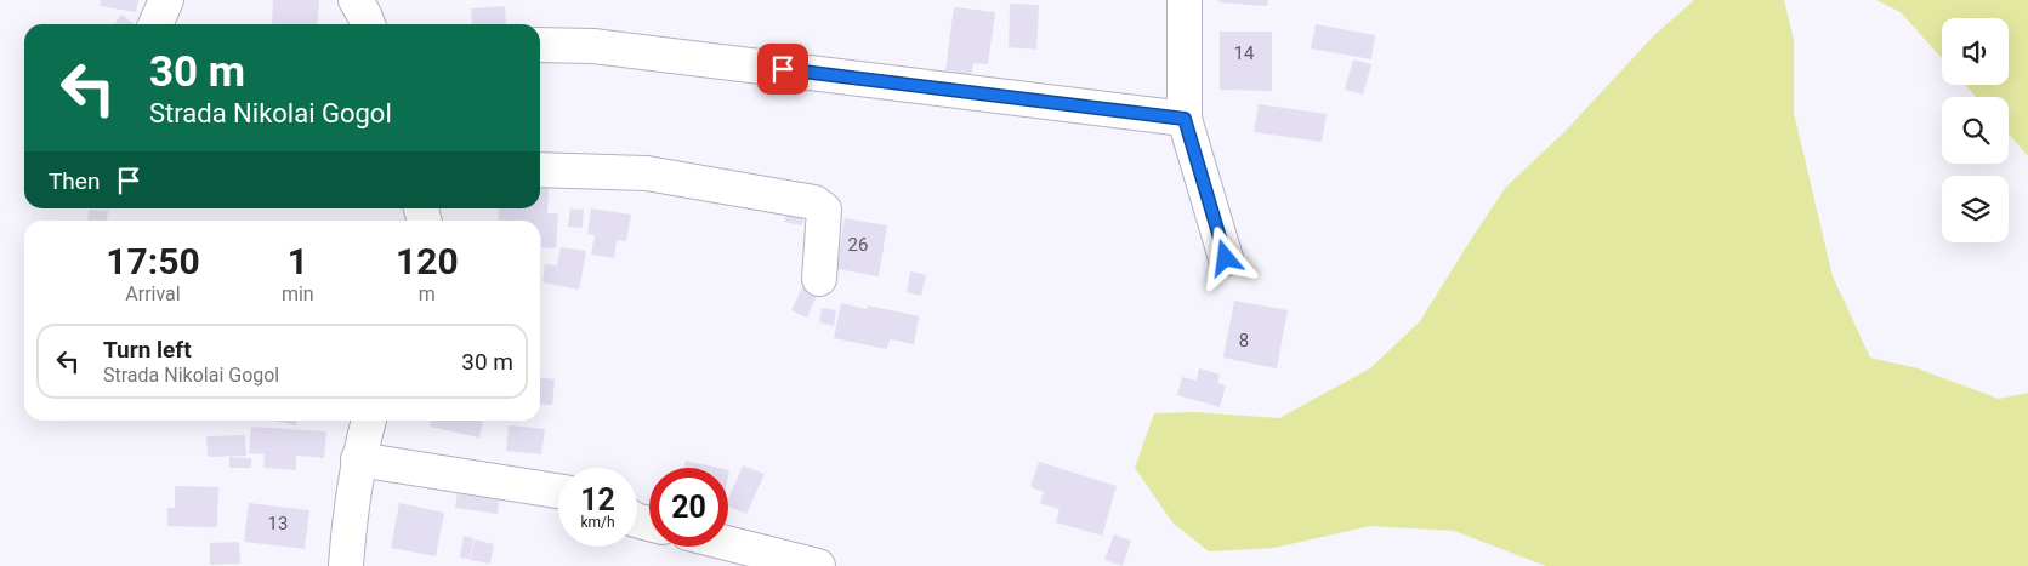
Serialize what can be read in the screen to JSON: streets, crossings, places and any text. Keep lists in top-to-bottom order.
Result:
{
  "house_numbers": [
    "14",
    "26",
    "8",
    "13"
  ],
  "page": {
    "turn": ["30 m", "Strada Nikolai Gogol"],
    "then": "Then",
    "eta": [
      "17:50",
      "Arrival",
      "1",
      "min",
      "120",
      "m"
    ],
    "list": [
      {
        "name": "Turn left",
        "note": "Strada Nikolai Gogol",
        "value": "30 m"
      }
    ],
    "speed": "12 km/h",
    "limit": "20"
  }
}
